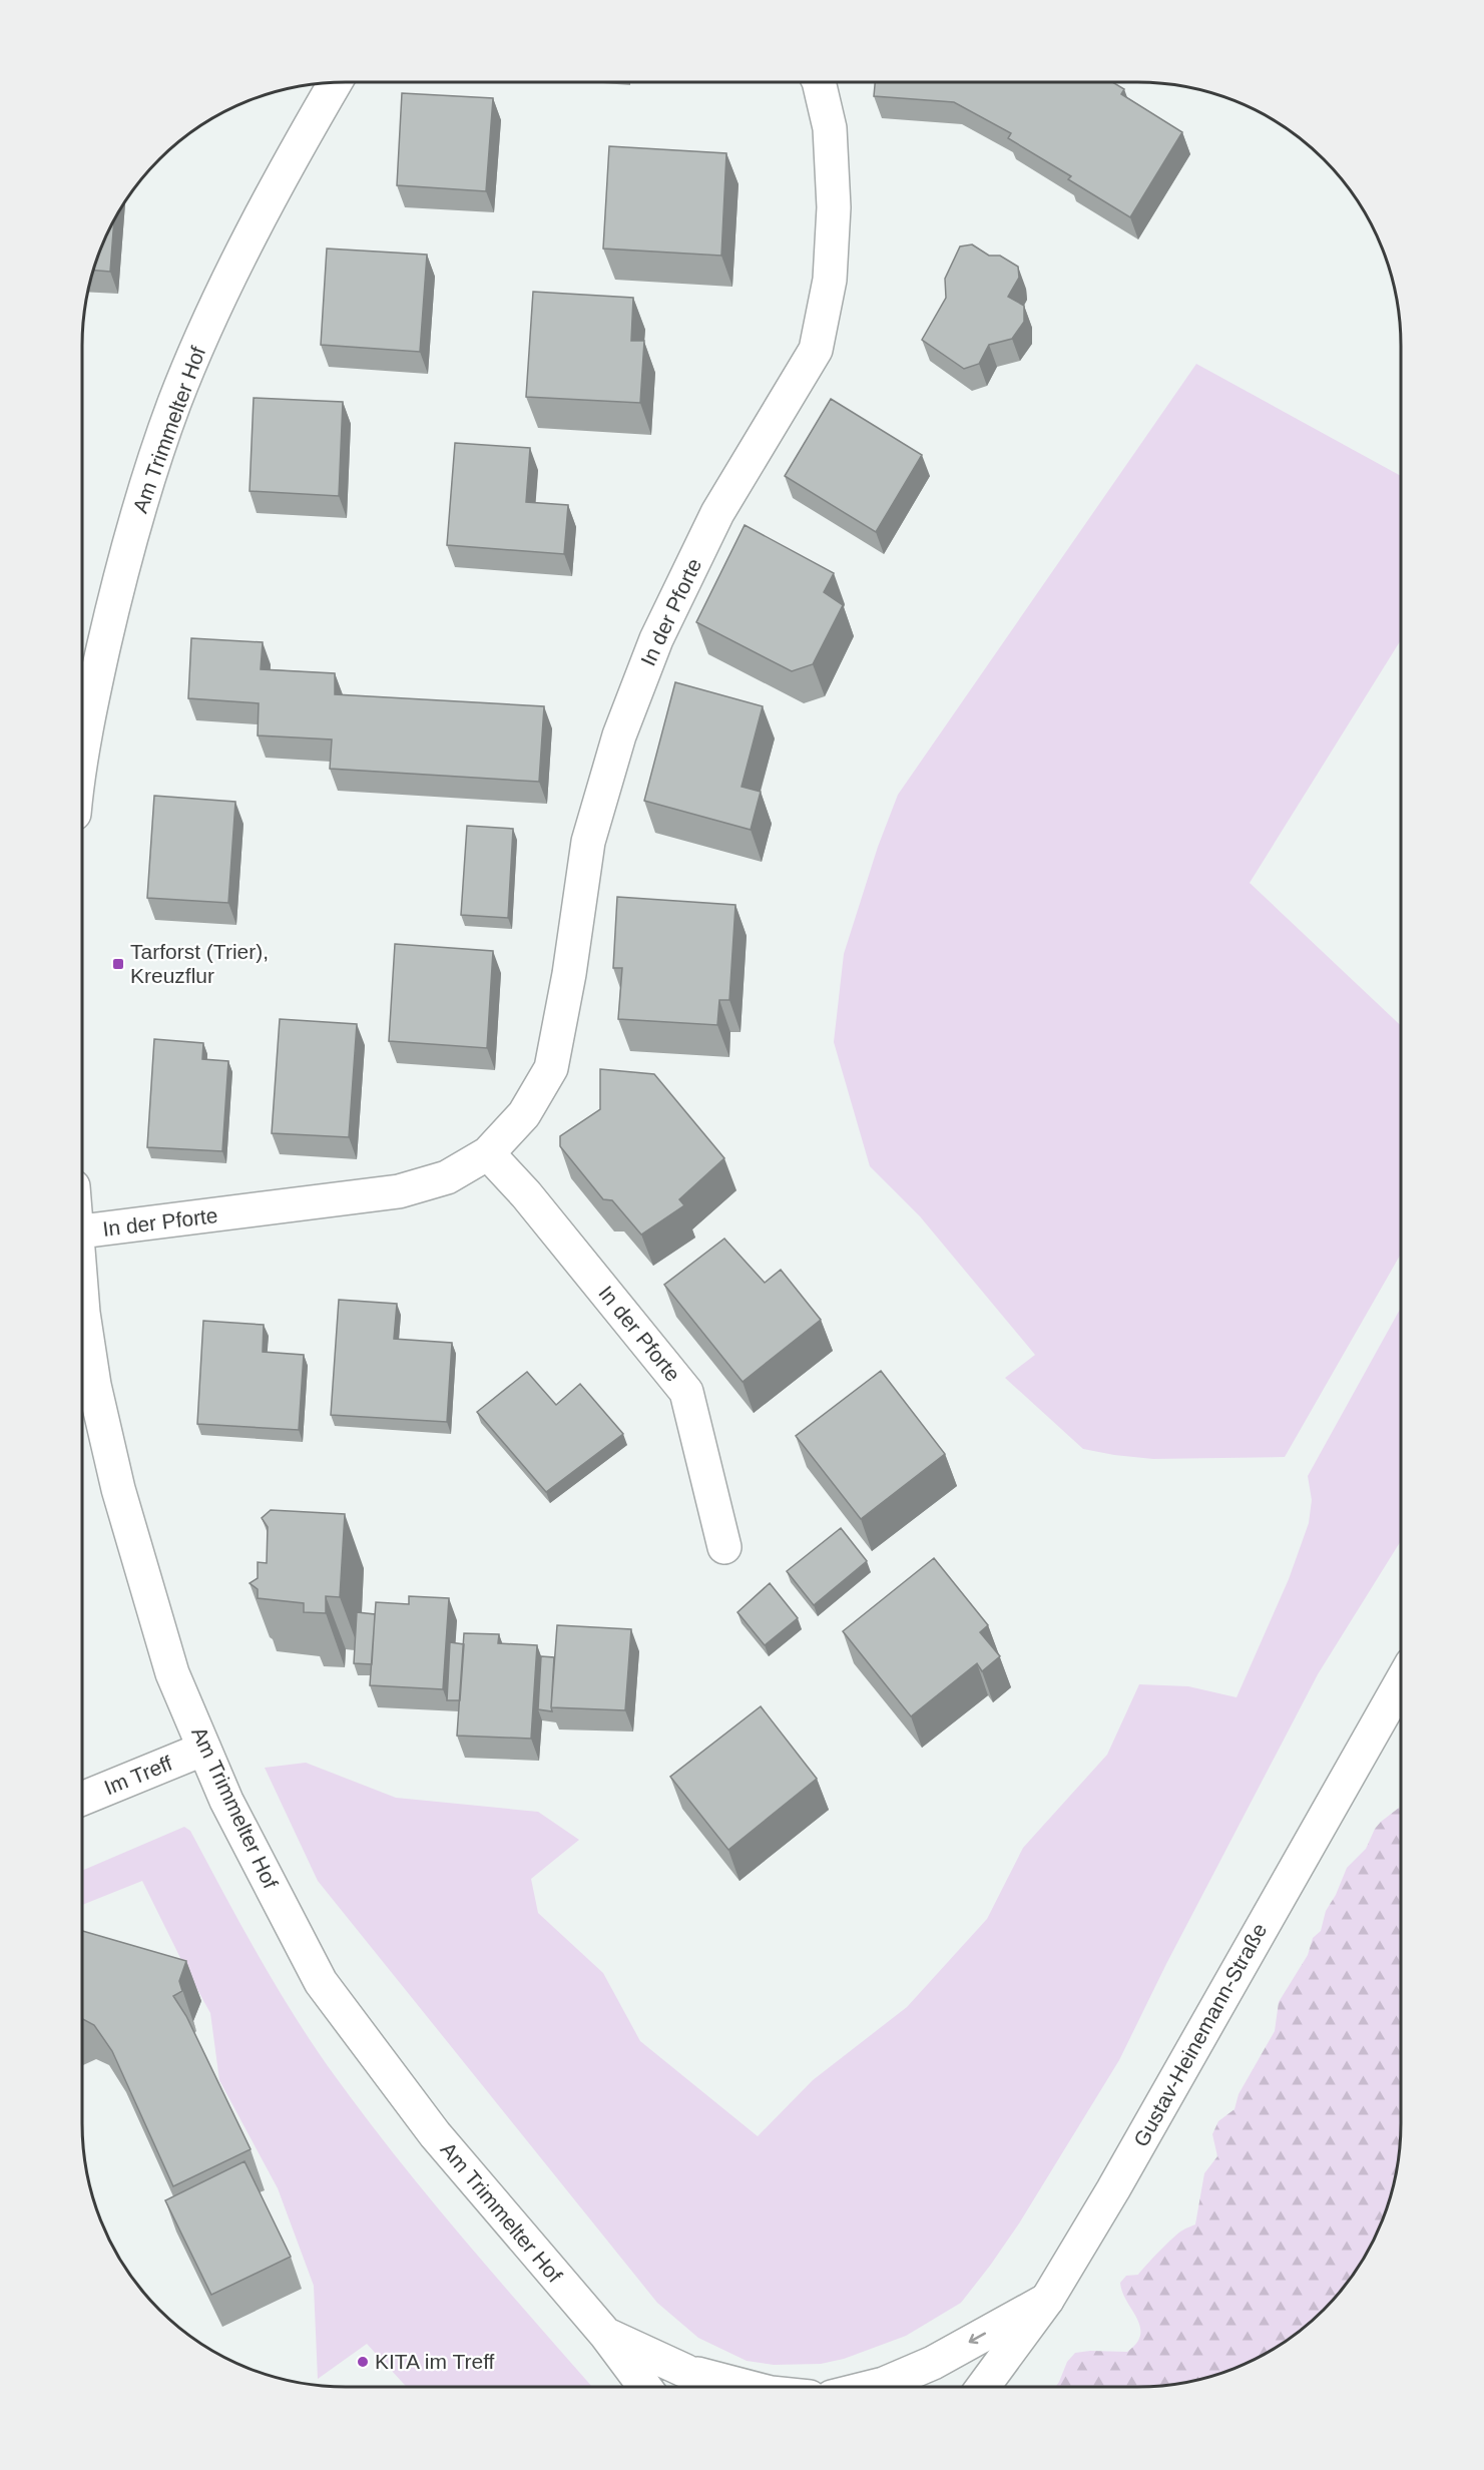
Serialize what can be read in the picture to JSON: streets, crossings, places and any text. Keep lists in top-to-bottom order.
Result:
{
  "streets": {
    "street": [
      "Am Trimmelter Hof",
      "In der Pforte",
      "Im Treff",
      "Gustav-Heinemann-Straße"
    ]
  },
  "crossings": [
    ["Am Trimmelter Hof", "Im Treff"]
  ],
  "places": {
    "transit": ["Tarforst (Trier), Kreuzflur"],
    "other": ["KITA im Treff"]
  }
}
